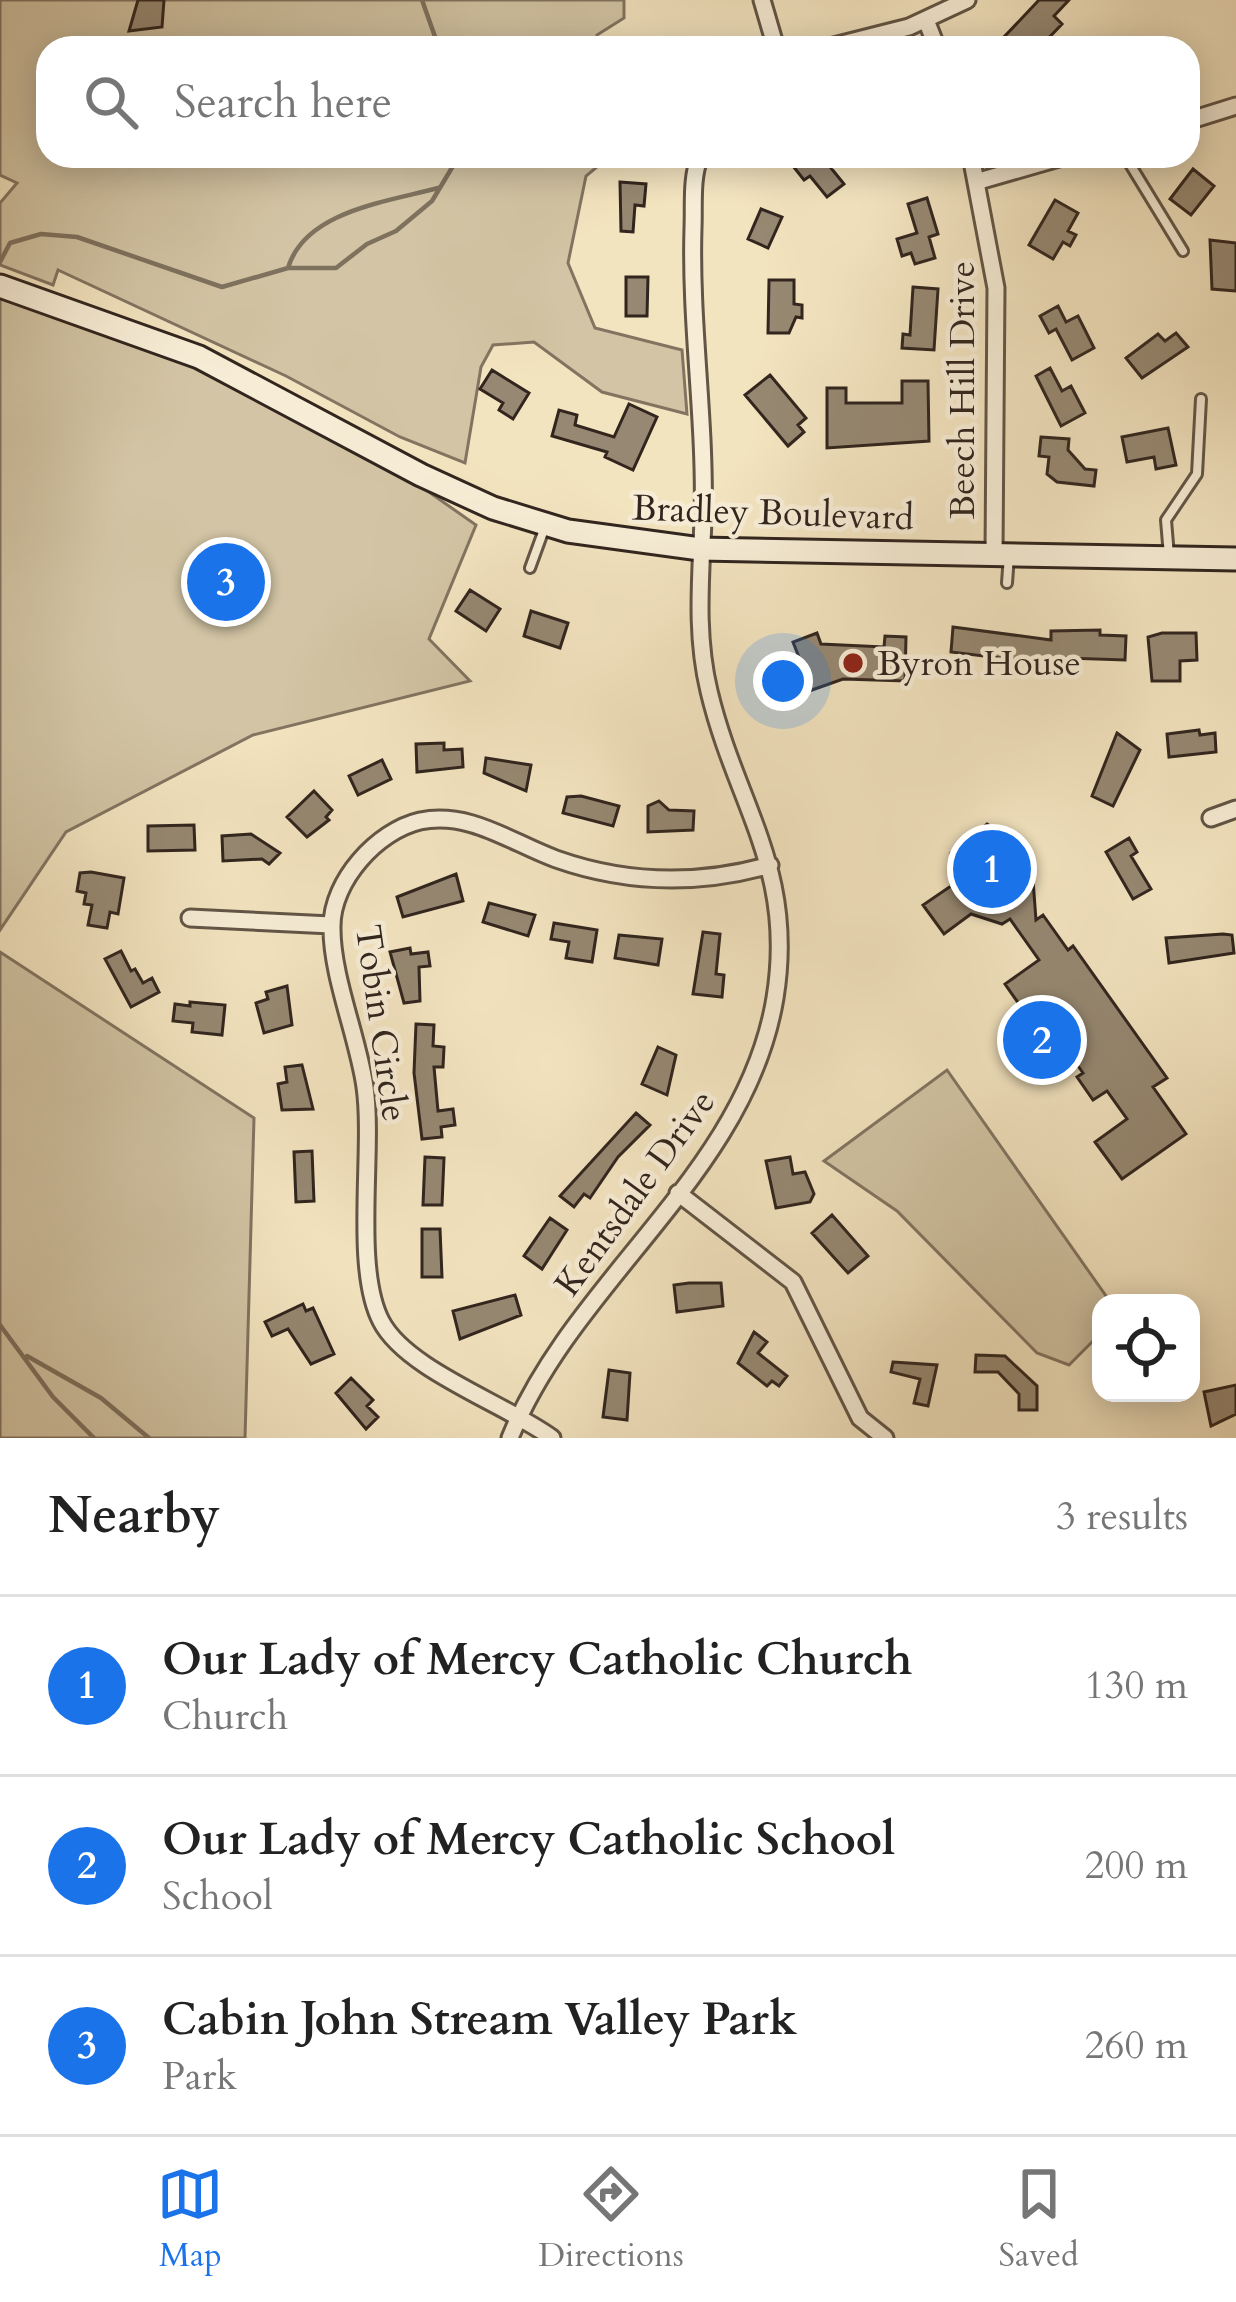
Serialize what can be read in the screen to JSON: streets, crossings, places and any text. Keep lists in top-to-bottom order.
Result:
{
  "streets": {
    "main road": ["Bradley Boulevard"],
    "street": ["Beech Hill Drive", "Tobin Circle", "Kentsdale Drive"]
  },
  "crossings": [
    ["Beech Hill Drive", "Bradley Boulevard"],
    ["Bradley Boulevard", "Kentsdale Drive"],
    ["Tobin Circle", "Kentsdale Drive"]
  ],
  "places": ["Byron House"],
  "page": {
    "search": "Search here",
    "pins": ["3", "1", "2"],
    "heading": ["Nearby", "3 results"],
    "list": [
      {
        "mark": "1",
        "name": "Our Lady of Mercy Catholic Church",
        "note": "Church",
        "value": "130 m"
      },
      {
        "mark": "2",
        "name": "Our Lady of Mercy Catholic School",
        "note": "School",
        "value": "200 m"
      },
      {
        "mark": "3",
        "name": "Cabin John Stream Valley Park",
        "note": "Park",
        "value": "260 m"
      }
    ],
    "nav": ["Map", "Directions", "Saved"]
  }
}
